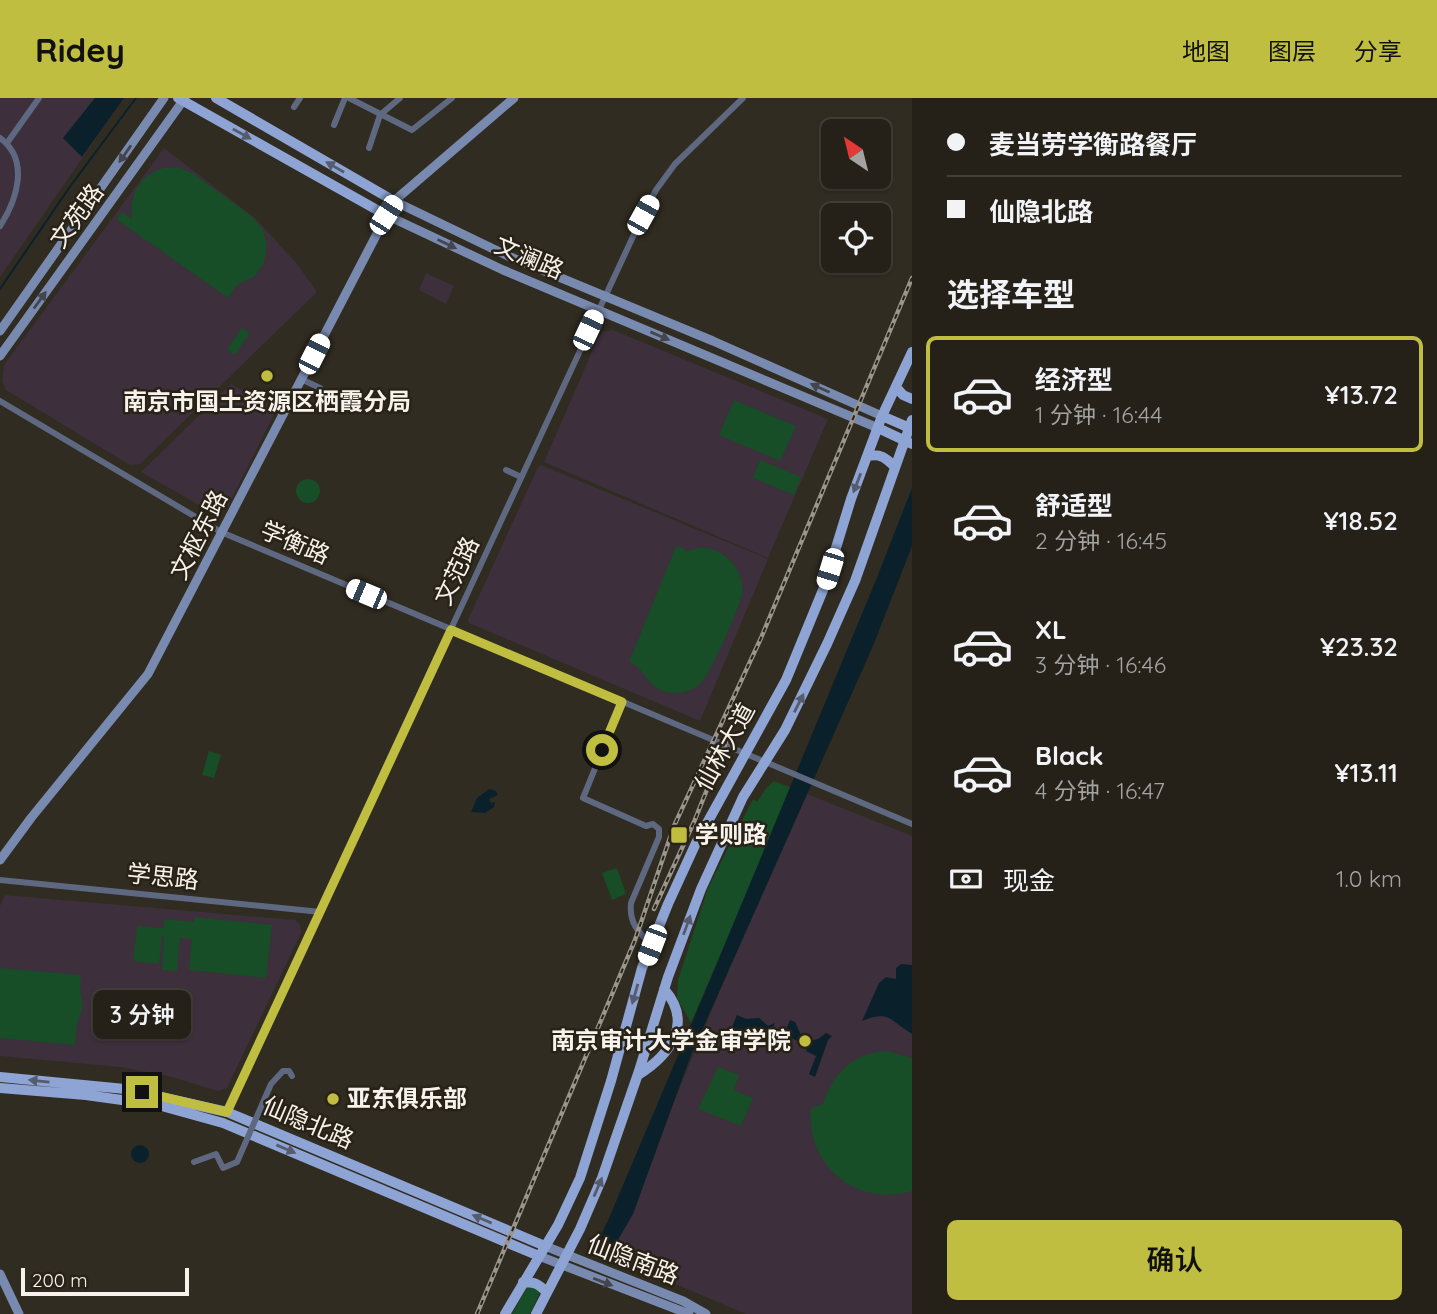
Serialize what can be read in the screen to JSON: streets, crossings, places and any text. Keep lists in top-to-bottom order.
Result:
{
  "streets": {
    "main road": [
      "文苑路",
      "文澜路",
      "文枢东路",
      "仙林大道",
      "仙隐北路",
      "仙隐南路"
    ],
    "street": ["学衡路", "文范路", "学思路"]
  },
  "crossings": [
    ["文苑路", "文澜路"],
    ["文澜路", "文枢东路"],
    ["文澜路", "文范路"],
    ["文澜路", "仙林大道"],
    ["文枢东路", "学衡路"],
    ["学衡路", "文范路"],
    ["学衡路", "仙林大道"],
    ["文范路", "学思路"],
    ["文范路", "仙隐北路"],
    ["仙林大道", "仙隐北路"],
    ["仙林大道", "仙隐南路"],
    ["仙隐北路", "仙隐南路"]
  ],
  "places": {
    "other": ["南京市国土资源区栖霞分局", "南京审计大学金审学院", "亚东俱乐部"],
    "transit": ["学则路"]
  },
  "scale_bar": "200 m",
  "north": "top left",
  "page": {
    "header": "Ridey",
    "nav": ["地图", "图层", "分享"],
    "banner": ["麦当劳学衡路餐厅", "仙隐北路"],
    "heading": "选择车型",
    "list": [
      {
        "name": "经济型",
        "note": "1 分钟 · 16:44",
        "value": "¥13.72"
      },
      {
        "name": "舒适型",
        "note": "2 分钟 · 16:45",
        "value": "¥18.52"
      },
      {
        "name": "XL",
        "note": "3 分钟 · 16:46",
        "value": "¥23.32"
      },
      {
        "name": "Black",
        "note": "4 分钟 · 16:47",
        "value": "¥13.11"
      }
    ],
    "pay": ["现金", "1.0 km"],
    "bubble": "3 分钟",
    "buttons": "确认",
    "scale": "200 m"
  }
}
